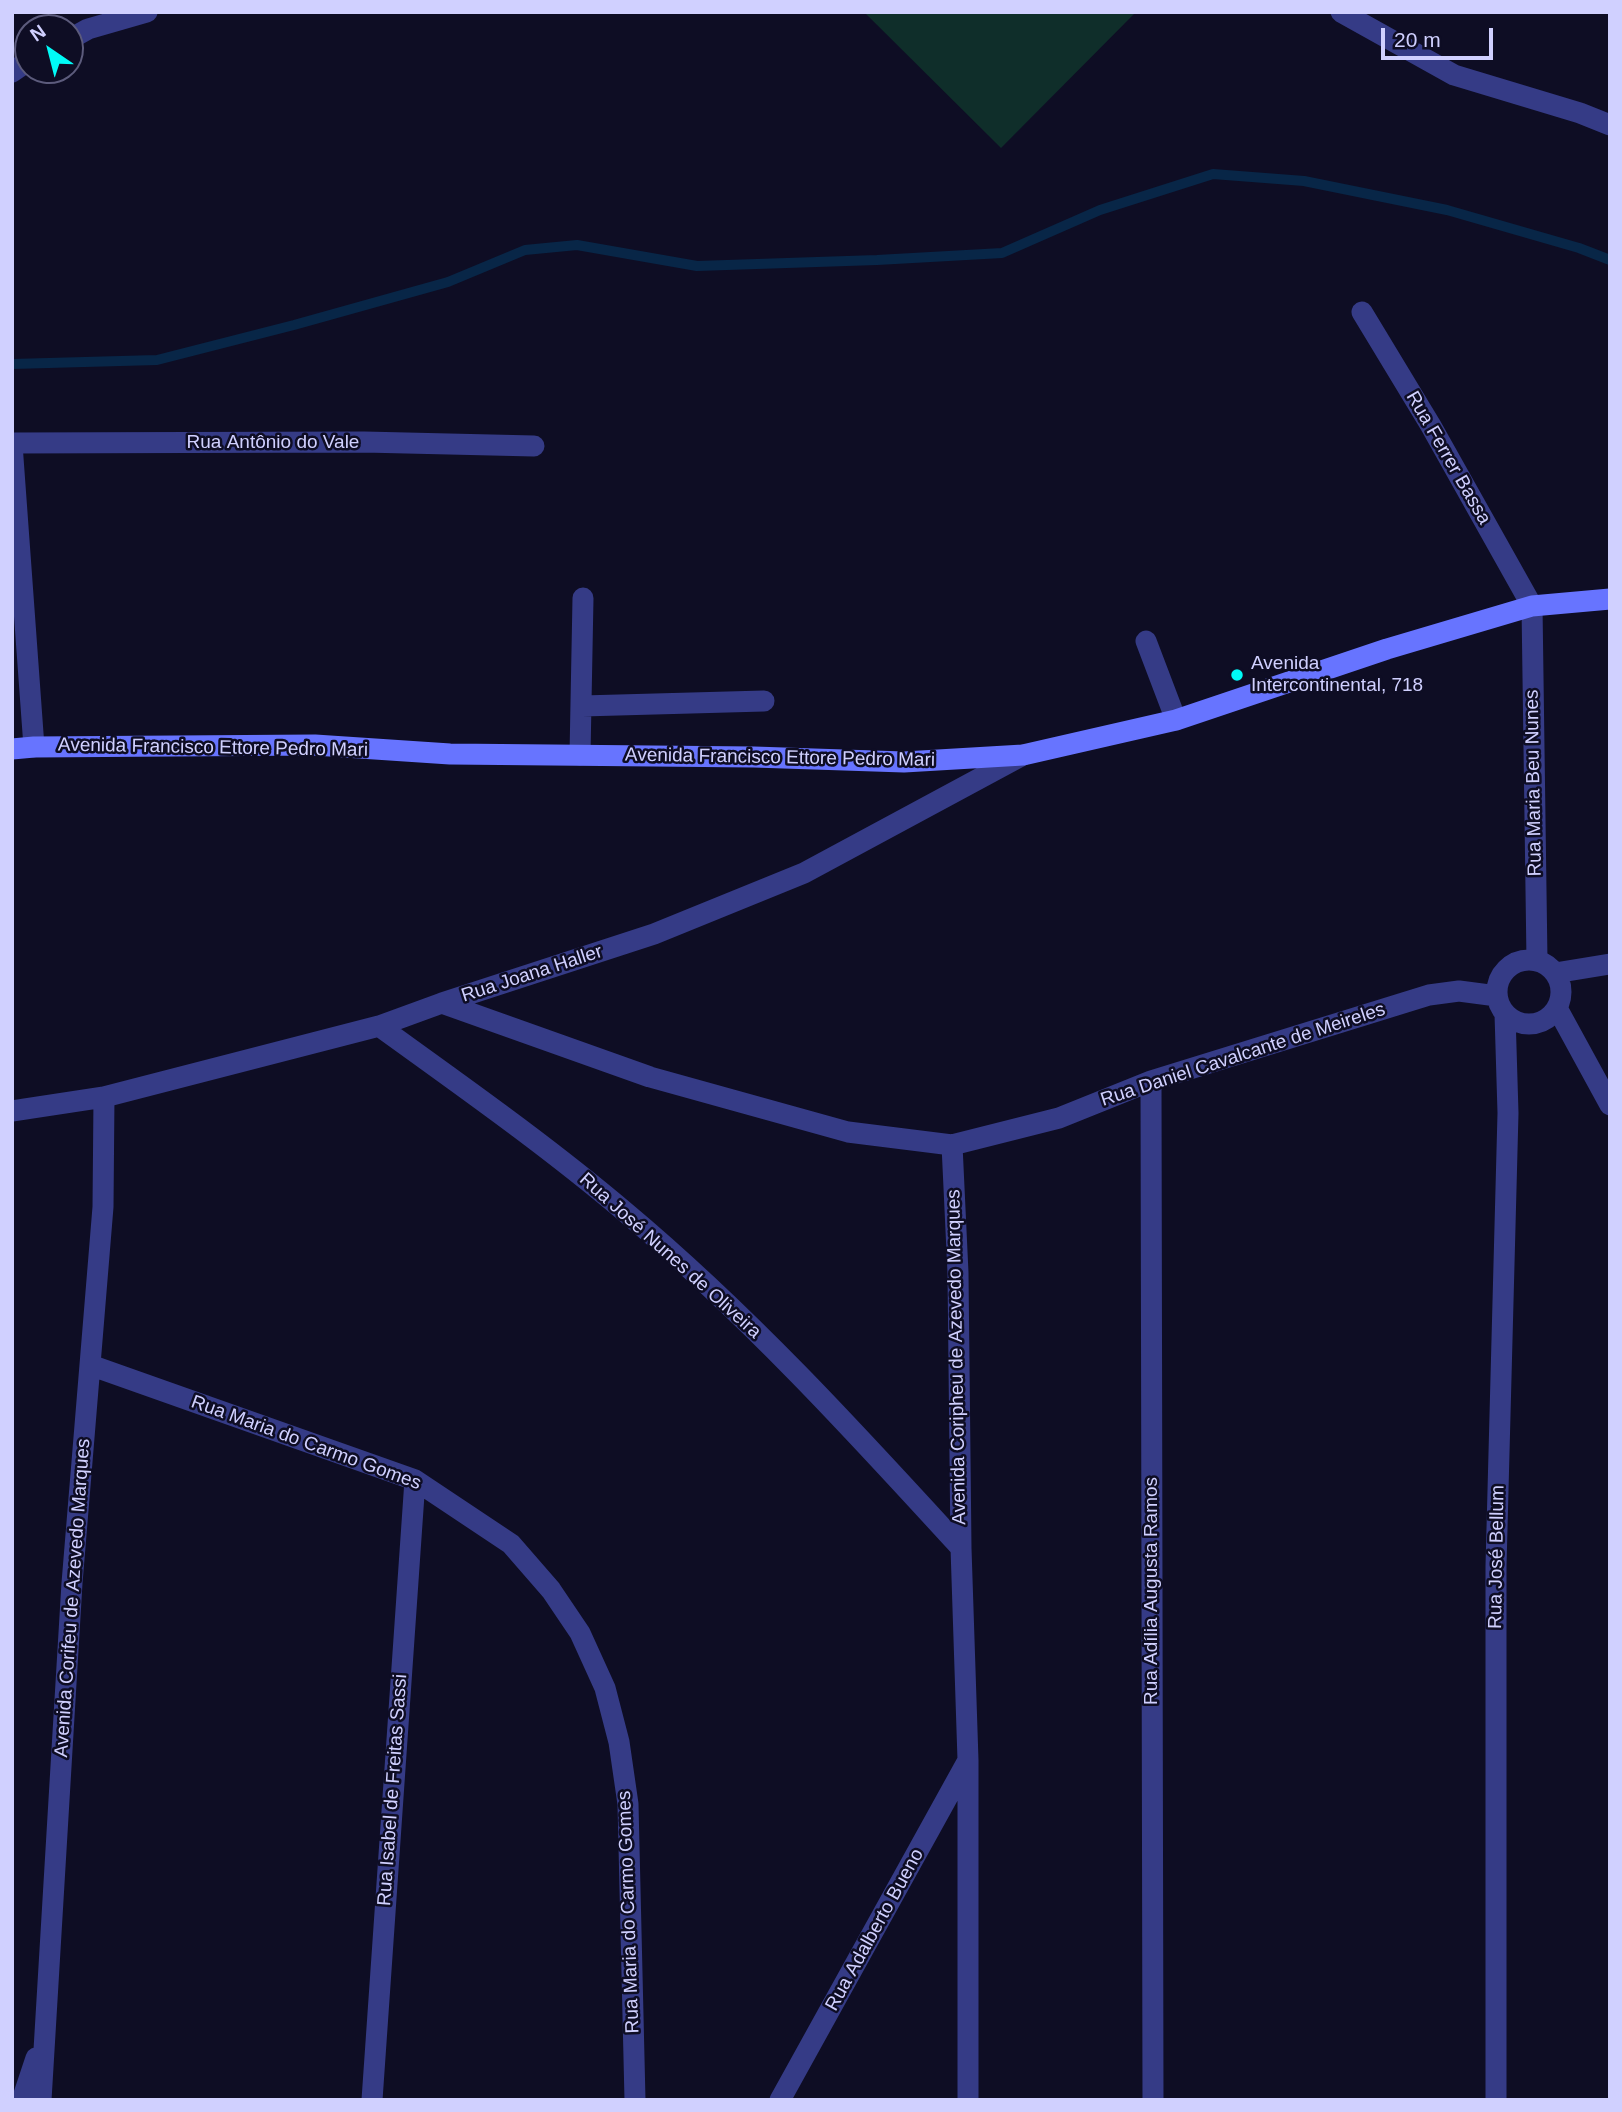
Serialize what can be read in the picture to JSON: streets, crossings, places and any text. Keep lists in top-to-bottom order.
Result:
{
  "streets": {
    "street": [
      "Rua Antônio do Vale",
      "Rua Ferrer Bassa",
      "Avenida Francisco Ettore Pedro Mari",
      "Rua Maria Beu Nunes",
      "Rua Joana Haller",
      "Rua Daniel Cavalcante de Meireles",
      "Rua José Nunes de Oliveira",
      "Avenida Coripheu de Azevedo Marques",
      "Rua Maria do Carmo Gomes",
      "Rua José Bellum",
      "Rua Adília Augusta Ramos",
      "Avenida Corifeu de Azevedo Marques",
      "Rua Isabel de Freitas Sassi",
      "Rua Adalberto Bueno"
    ]
  },
  "crossings": [
    ["Rua Ferrer Bassa", "Avenida Francisco Ettore Pedro Mari"],
    ["Rua Ferrer Bassa", "Rua Maria Beu Nunes"],
    ["Avenida Francisco Ettore Pedro Mari", "Rua Maria Beu Nunes"],
    ["Avenida Francisco Ettore Pedro Mari", "Rua Joana Haller"],
    ["Rua Maria Beu Nunes", "Rua Daniel Cavalcante de Meireles"],
    ["Rua Maria Beu Nunes", "Rua José Bellum"],
    ["Rua Joana Haller", "Rua José Nunes de Oliveira"],
    ["Rua Joana Haller", "Avenida Corifeu de Azevedo Marques"],
    ["Rua Daniel Cavalcante de Meireles", "Avenida Coripheu de Azevedo Marques"],
    ["Rua Daniel Cavalcante de Meireles", "Rua José Bellum"],
    ["Rua Daniel Cavalcante de Meireles", "Rua Adília Augusta Ramos"],
    ["Rua José Nunes de Oliveira", "Avenida Coripheu de Azevedo Marques"],
    ["Avenida Coripheu de Azevedo Marques", "Rua Adalberto Bueno"],
    ["Rua Maria do Carmo Gomes", "Avenida Corifeu de Azevedo Marques"],
    ["Rua Maria do Carmo Gomes", "Rua Isabel de Freitas Sassi"]
  ],
  "places": ["Avenida Intercontinental, 718"],
  "scale_bar": "20 m",
  "north": "top left"
}
